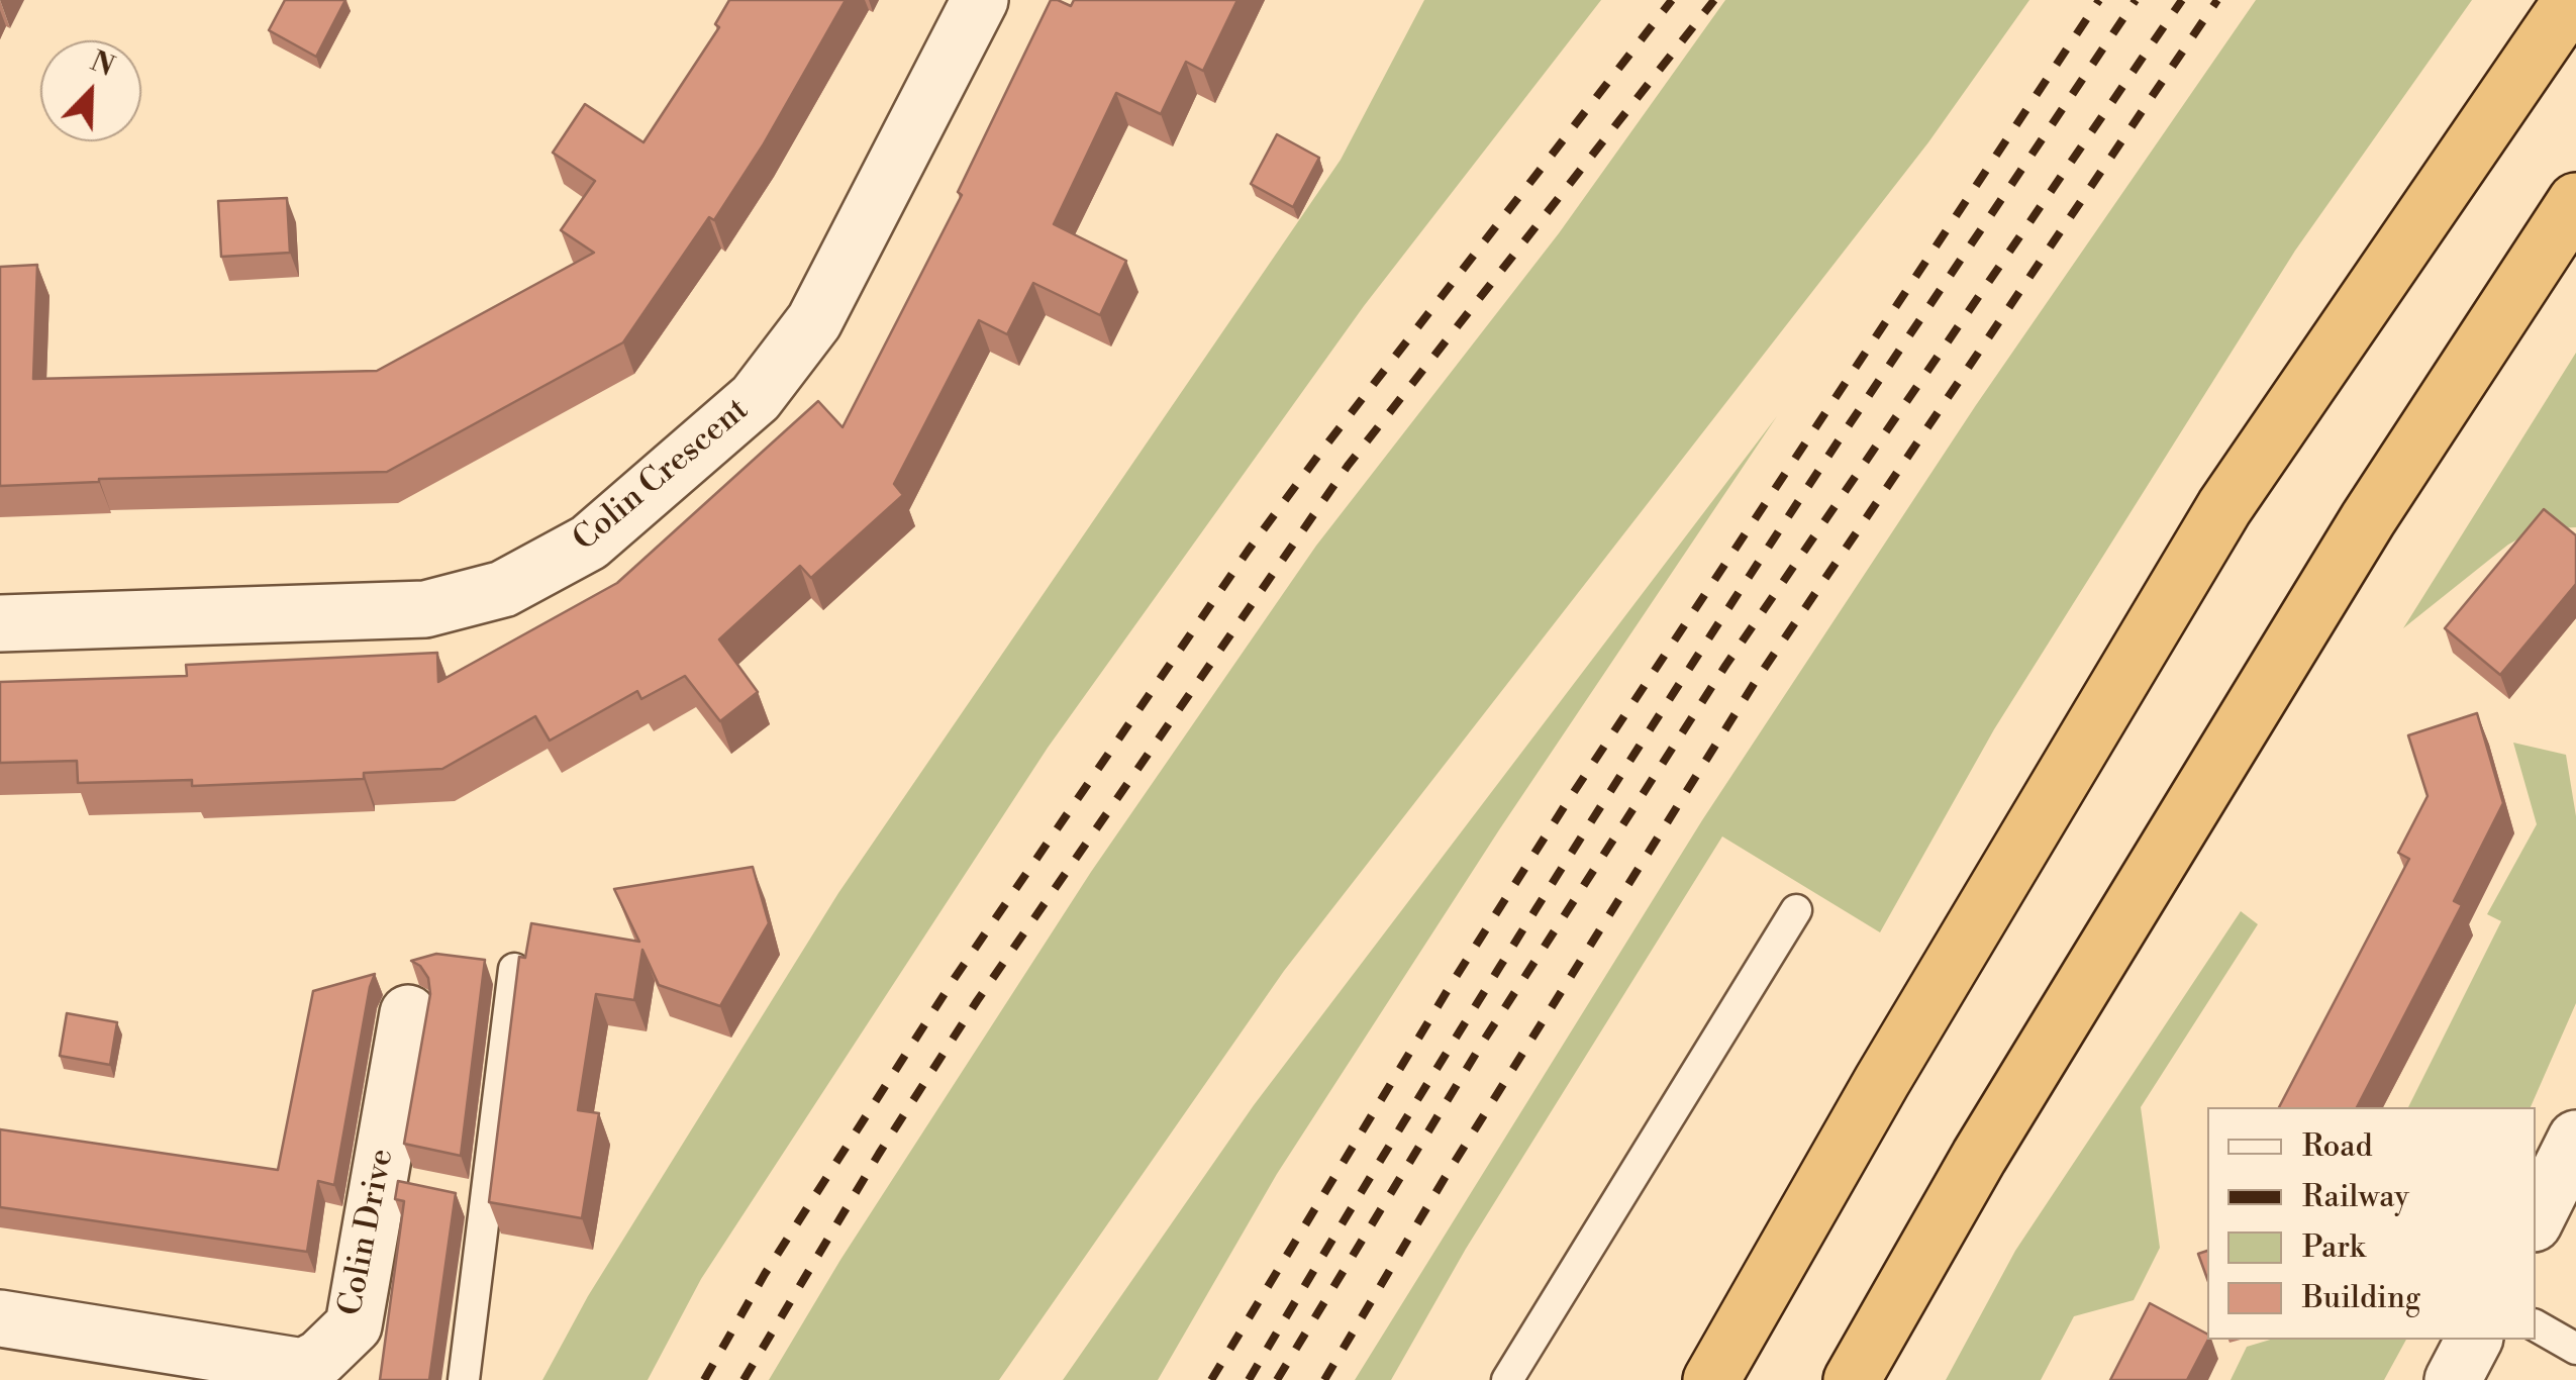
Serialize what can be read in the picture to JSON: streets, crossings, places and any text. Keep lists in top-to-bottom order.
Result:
{
  "streets": {
    "street": ["Colin Crescent", "Colin Drive"]
  },
  "legend": [
    "Road",
    "Railway",
    "Park",
    "Building"
  ],
  "north": "top right"
}
